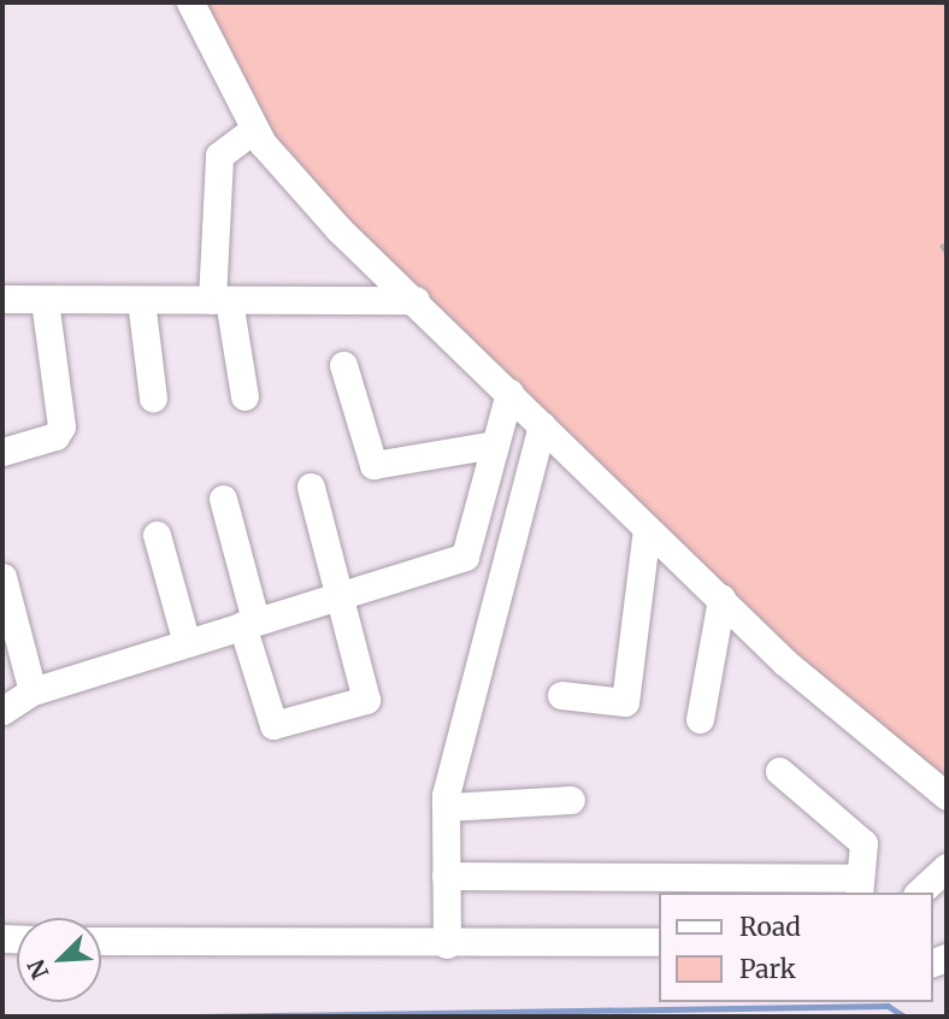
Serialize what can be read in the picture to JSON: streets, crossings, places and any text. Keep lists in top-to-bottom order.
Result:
{
  "legend": ["Road", "Park"],
  "north": "bottom left"
}
